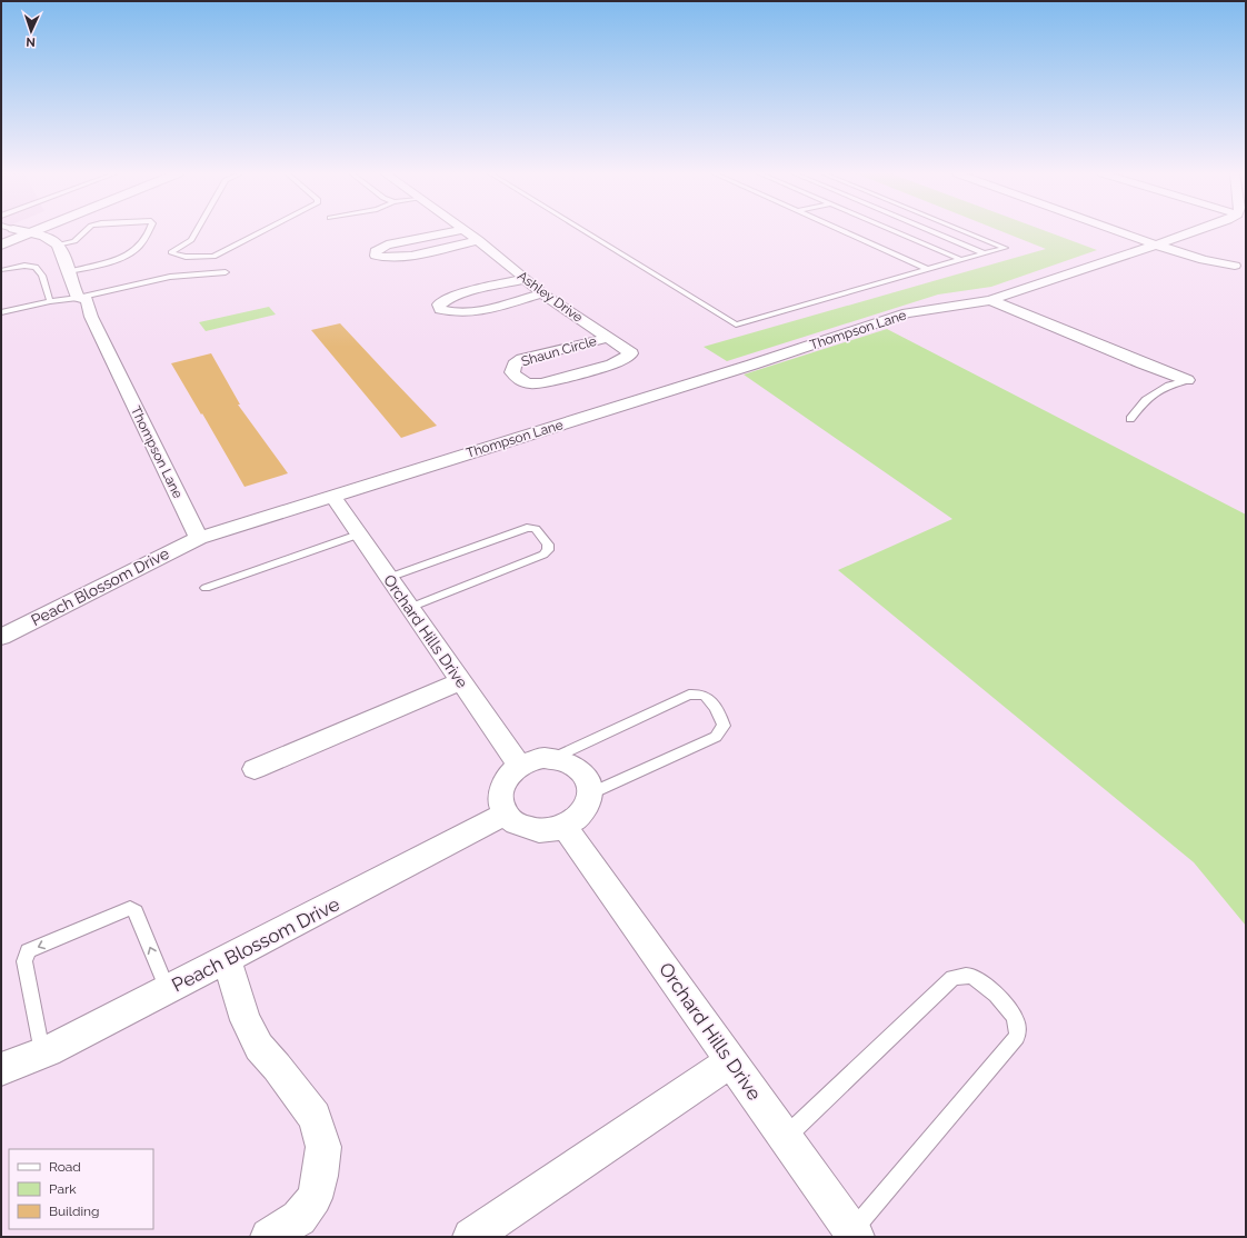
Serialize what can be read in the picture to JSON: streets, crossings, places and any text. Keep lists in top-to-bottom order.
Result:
{
  "streets": {
    "street": [
      "Ashley Drive",
      "Thompson Lane",
      "Shaun Circle",
      "Peach Blossom Drive",
      "Orchard Hills Drive"
    ]
  },
  "crossings": [
    ["Ashley Drive", "Shaun Circle"],
    ["Thompson Lane", "Peach Blossom Drive"],
    ["Thompson Lane", "Orchard Hills Drive"],
    ["Peach Blossom Drive", "Orchard Hills Drive"]
  ],
  "legend": ["Road", "Park", "Building"],
  "north": "bottom"
}
